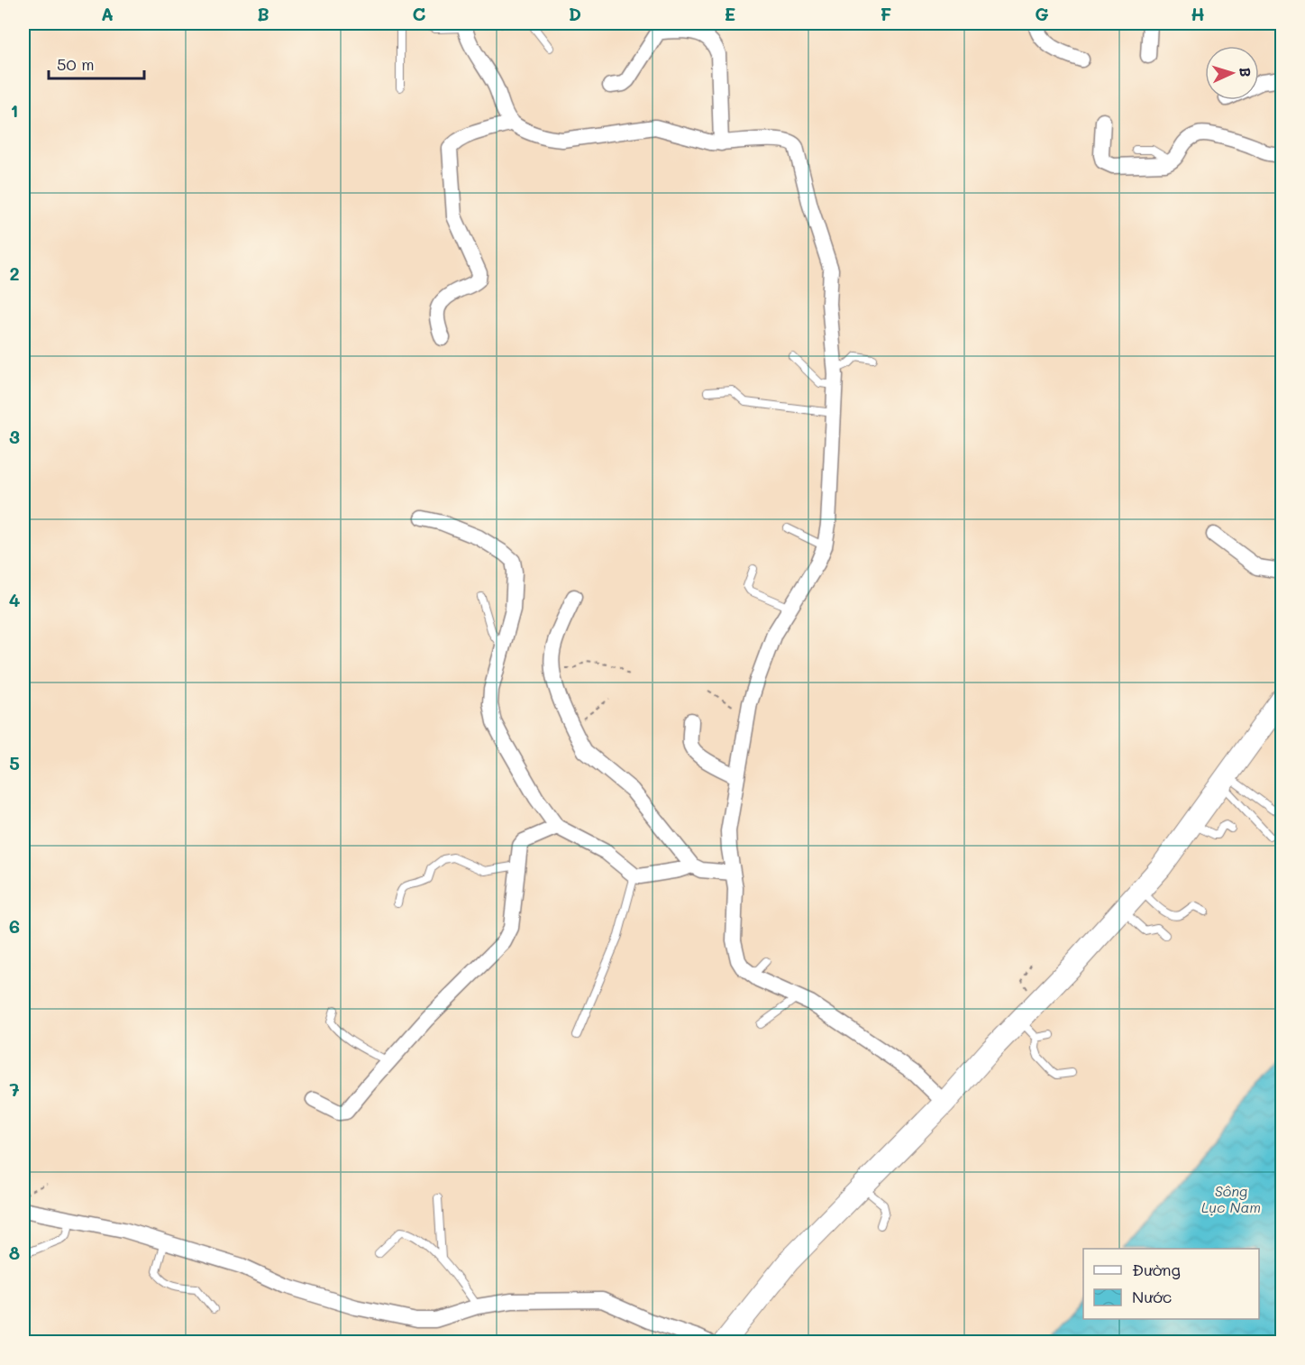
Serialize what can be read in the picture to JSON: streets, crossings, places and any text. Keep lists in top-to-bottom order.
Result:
{
  "water": ["Sông Lục Nam"],
  "legend": ["Đường", "Nước"],
  "scale_bar": "50 m",
  "north": "right",
  "grid": {
    "columns": [
      "A",
      "B",
      "C",
      "D",
      "E",
      "F",
      "G",
      "H"
    ],
    "rows": [
      "1",
      "2",
      "3",
      "4",
      "5",
      "6",
      "7",
      "8"
    ]
  }
}
